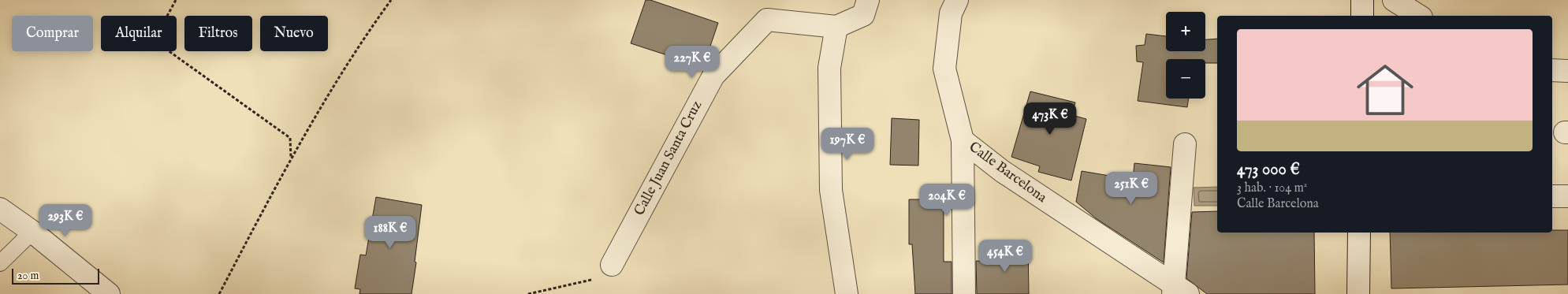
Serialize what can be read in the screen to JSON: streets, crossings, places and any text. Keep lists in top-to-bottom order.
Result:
{
  "streets": {
    "street": ["Calle Juan Santa Cruz", "Calle Barcelona"]
  },
  "scale_bar": "20 m",
  "page": {
    "map_buttons": ["+", "−"],
    "chip": [
      "Comprar",
      "Alquilar",
      "Filtros",
      "Nuevo"
    ],
    "list": [
      {
        "name": "473 000 €",
        "note": "3 hab. · 104 m² · Calle Barcelona"
      }
    ],
    "price": [
      "227K €",
      "473K €",
      "197K €",
      "251K €",
      "204K €",
      "293K €",
      "188K €",
      "454K €"
    ],
    "scale": "20 m"
  }
}
